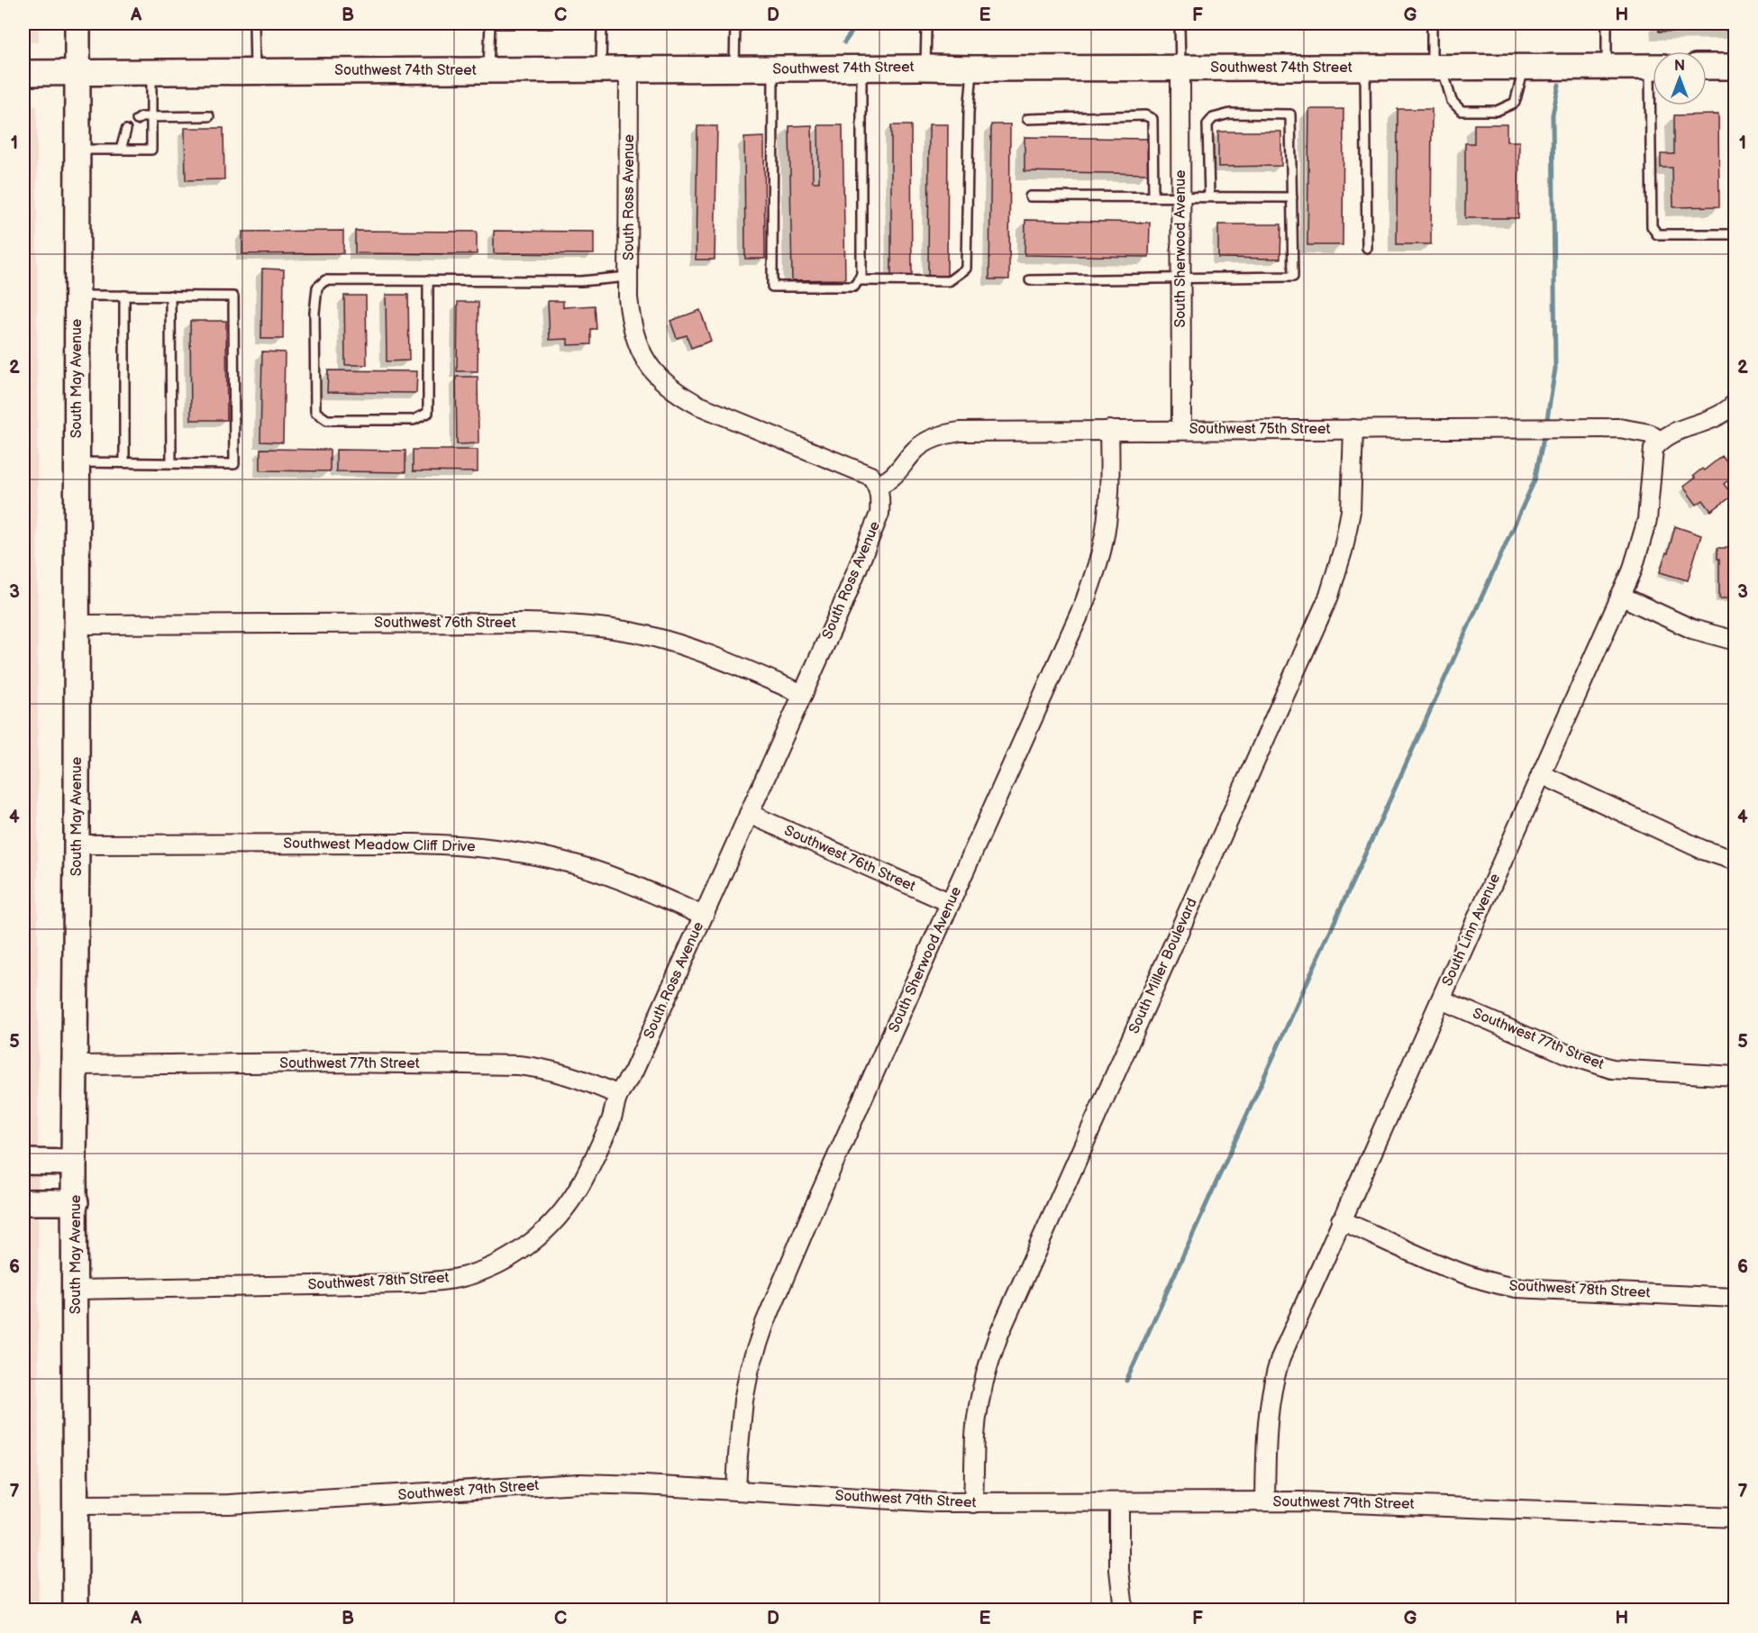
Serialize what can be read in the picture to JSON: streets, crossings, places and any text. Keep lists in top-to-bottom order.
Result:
{
  "streets": {
    "main road": ["Southwest 74th Street", "South May Avenue"],
    "street": [
      "South Ross Avenue",
      "South Sherwood Avenue",
      "Southwest 75th Street",
      "Southwest 76th Street",
      "Southwest Meadow Cliff Drive",
      "South Linn Avenue",
      "South Miller Boulevard",
      "Southwest 77th Street",
      "Southwest 78th Street",
      "Southwest 79th Street"
    ]
  },
  "crossings": [
    ["Southwest 74th Street", "South Ross Avenue"],
    ["Southwest 74th Street", "South Sherwood Avenue"],
    ["Southwest 74th Street", "South May Avenue"],
    ["South Ross Avenue", "Southwest 75th Street"],
    ["South Ross Avenue", "Southwest 76th Street"],
    ["South Ross Avenue", "Southwest Meadow Cliff Drive"],
    ["South Ross Avenue", "Southwest 77th Street"],
    ["South Ross Avenue", "Southwest 78th Street"],
    ["South Sherwood Avenue", "Southwest 75th Street"],
    ["South Sherwood Avenue", "Southwest 76th Street"],
    ["South Sherwood Avenue", "Southwest 79th Street"],
    ["South May Avenue", "Southwest 76th Street"],
    ["South May Avenue", "Southwest Meadow Cliff Drive"],
    ["South May Avenue", "Southwest 77th Street"],
    ["South May Avenue", "Southwest 78th Street"],
    ["South May Avenue", "Southwest 79th Street"],
    ["Southwest 75th Street", "South Linn Avenue"],
    ["Southwest 75th Street", "South Miller Boulevard"],
    ["South Linn Avenue", "Southwest 77th Street"],
    ["South Linn Avenue", "Southwest 78th Street"],
    ["South Linn Avenue", "Southwest 79th Street"],
    ["South Miller Boulevard", "Southwest 79th Street"],
    ["Southwest 77th Street", "Southwest 78th Street"]
  ],
  "north": "top",
  "grid": {
    "columns": [
      "A",
      "B",
      "C",
      "D",
      "E",
      "F",
      "G",
      "H"
    ],
    "rows": [
      "1",
      "2",
      "3",
      "4",
      "5",
      "6",
      "7"
    ]
  }
}
